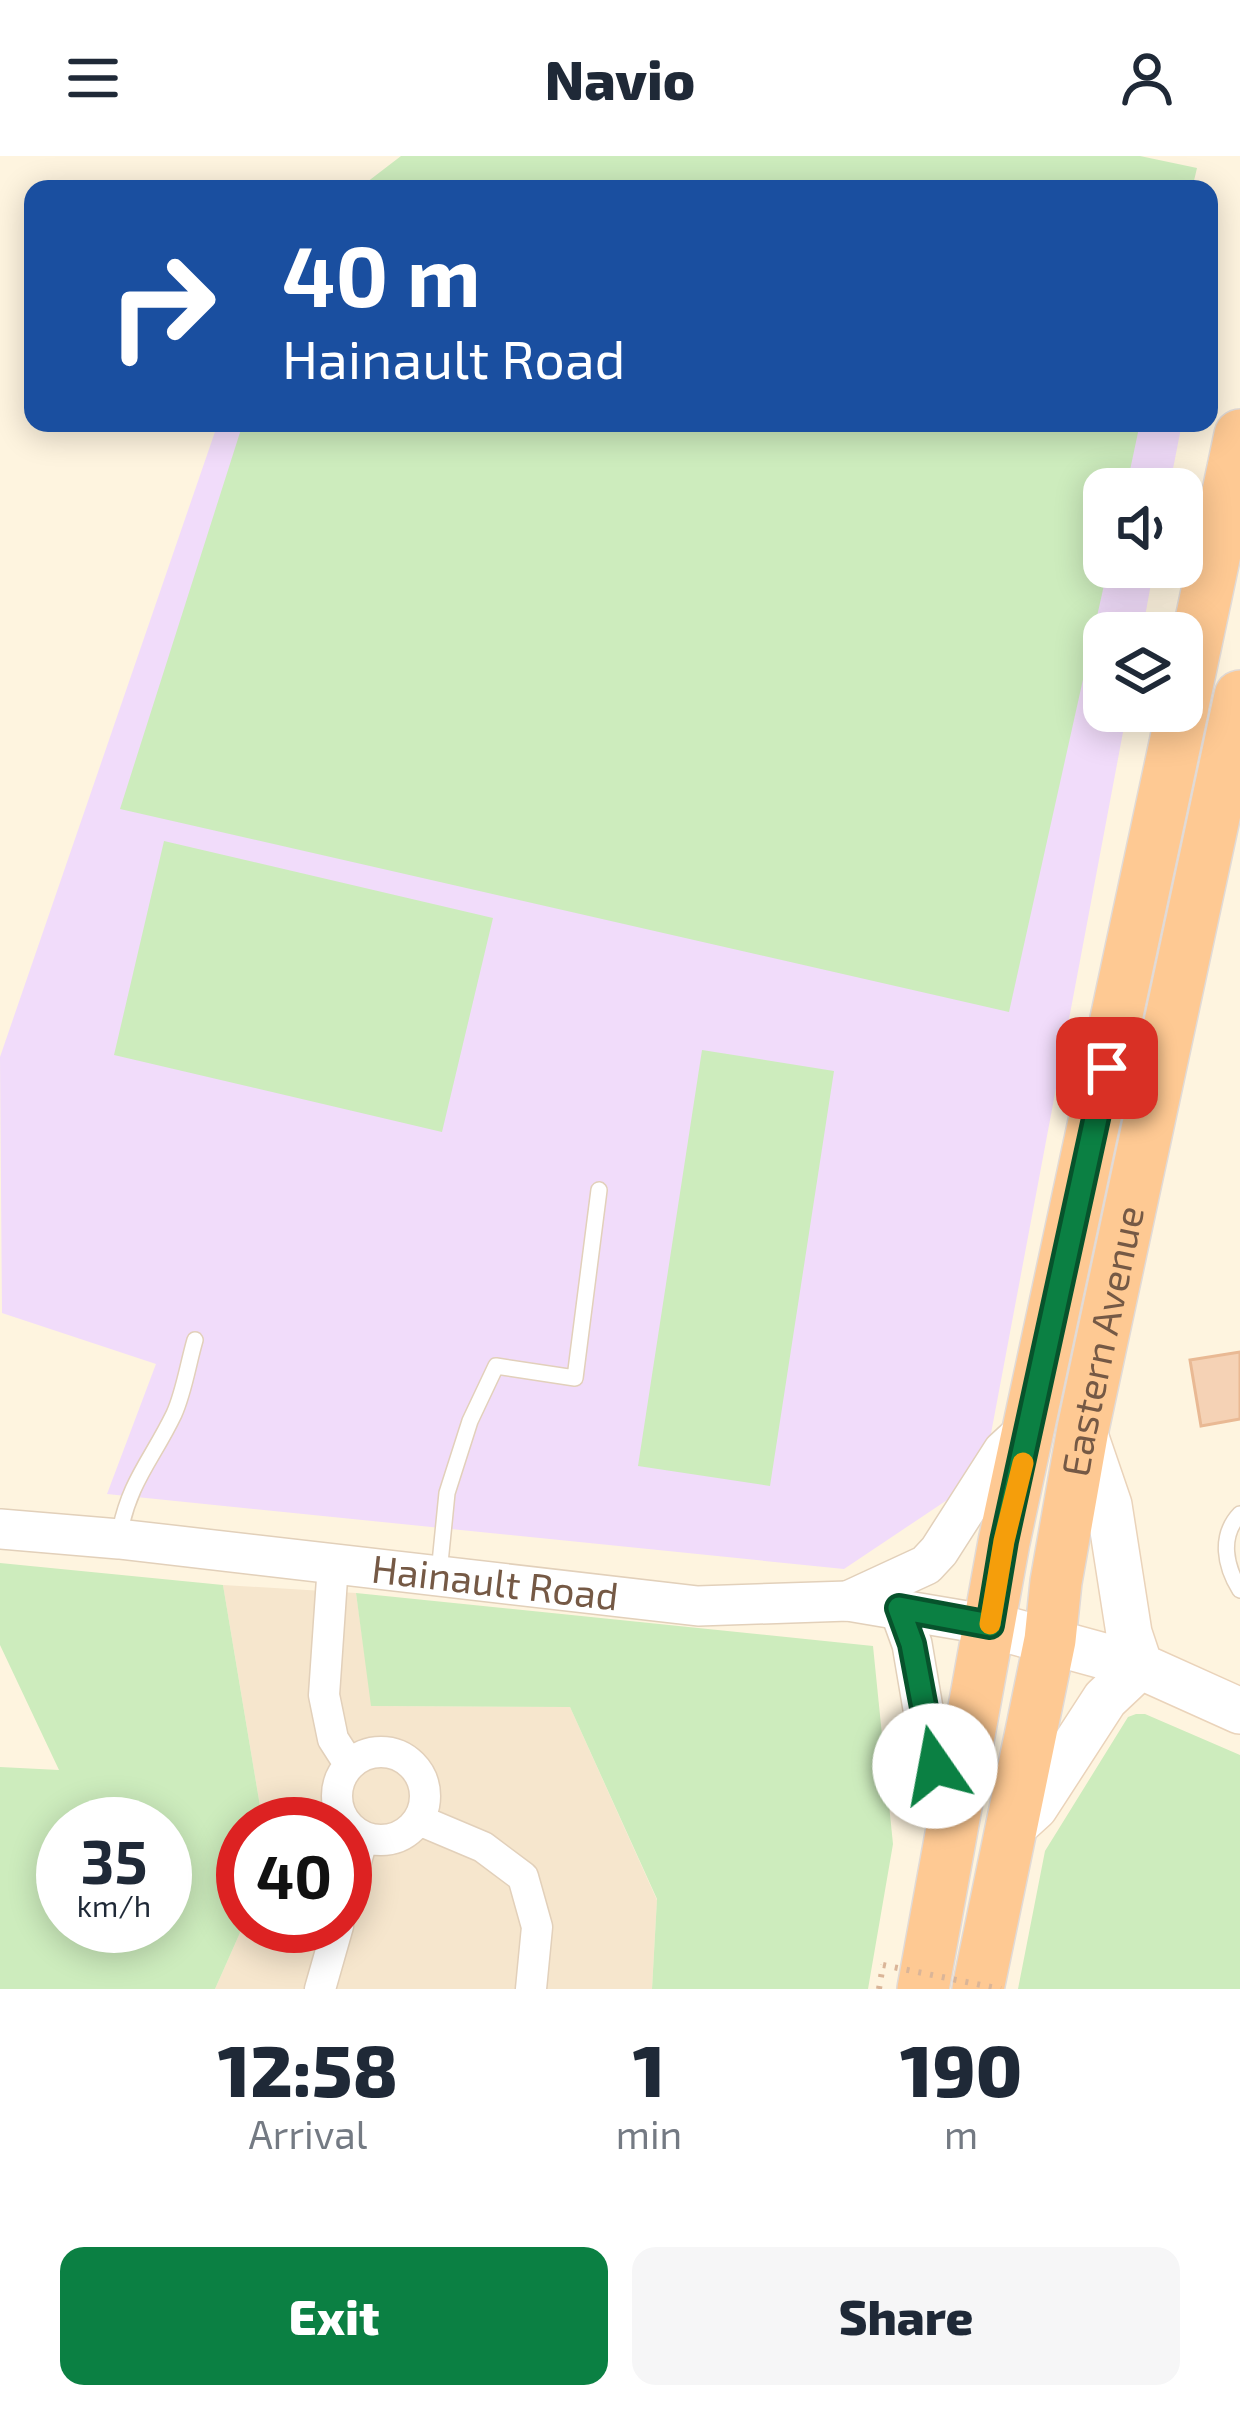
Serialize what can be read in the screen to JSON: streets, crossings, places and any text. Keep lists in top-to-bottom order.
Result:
{
  "streets": {
    "highway": ["Eastern Avenue"],
    "street": ["Hainault Road"]
  },
  "crossings": [
    ["Eastern Avenue", "Hainault Road"]
  ],
  "page": {
    "header": "Navio",
    "turn": ["40 m", "Hainault Road"],
    "speed": "35 km/h",
    "limit": "40",
    "eta": [
      "12:58",
      "Arrival",
      "1",
      "min",
      "190",
      "m"
    ],
    "buttons": ["Exit", "Share"]
  }
}
